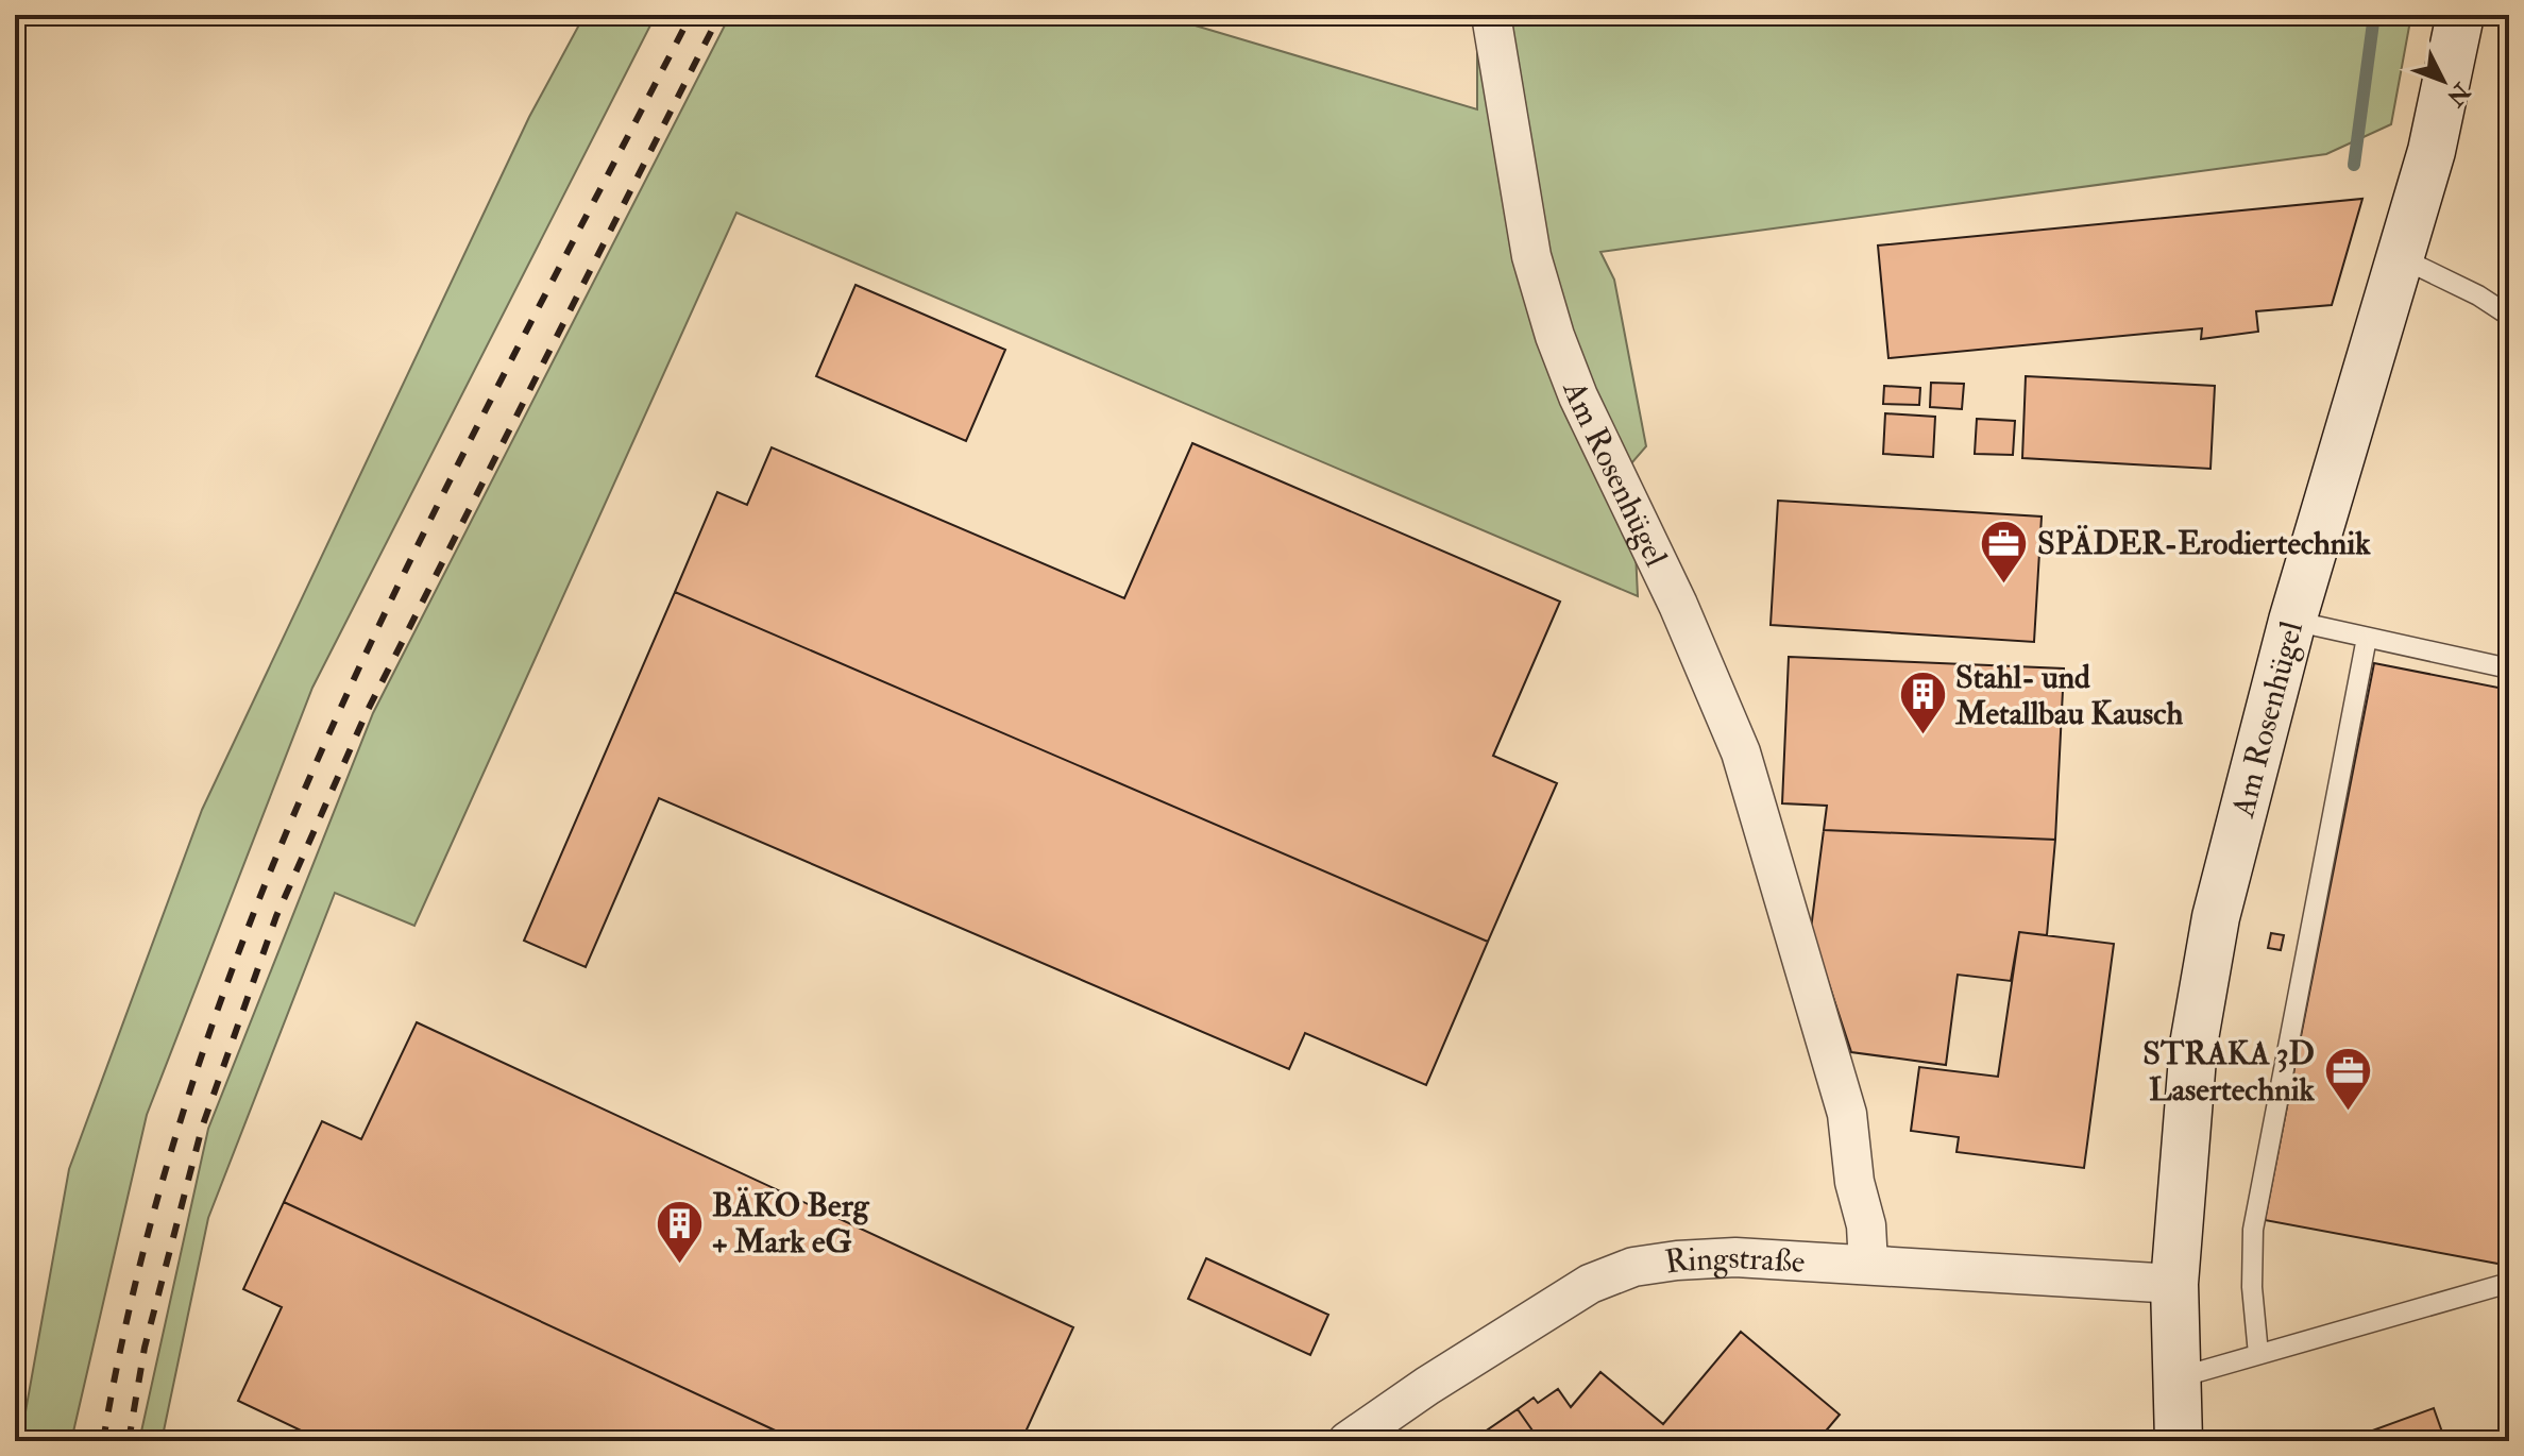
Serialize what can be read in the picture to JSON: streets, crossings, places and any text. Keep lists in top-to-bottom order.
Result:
{
  "streets": {
    "street": ["Am Rosenhügel", "Ringstraße"]
  },
  "crossings": [
    ["Am Rosenhügel", "Ringstraße"]
  ],
  "places": {
    "office": ["SPÄDER-Erodiertechnik", "STRAKA 3D Lasertechnik"],
    "building": ["Stahl- und Metallbau Kausch", "BÄKO Berg + Mark eG"]
  },
  "north": "bottom right"
}
